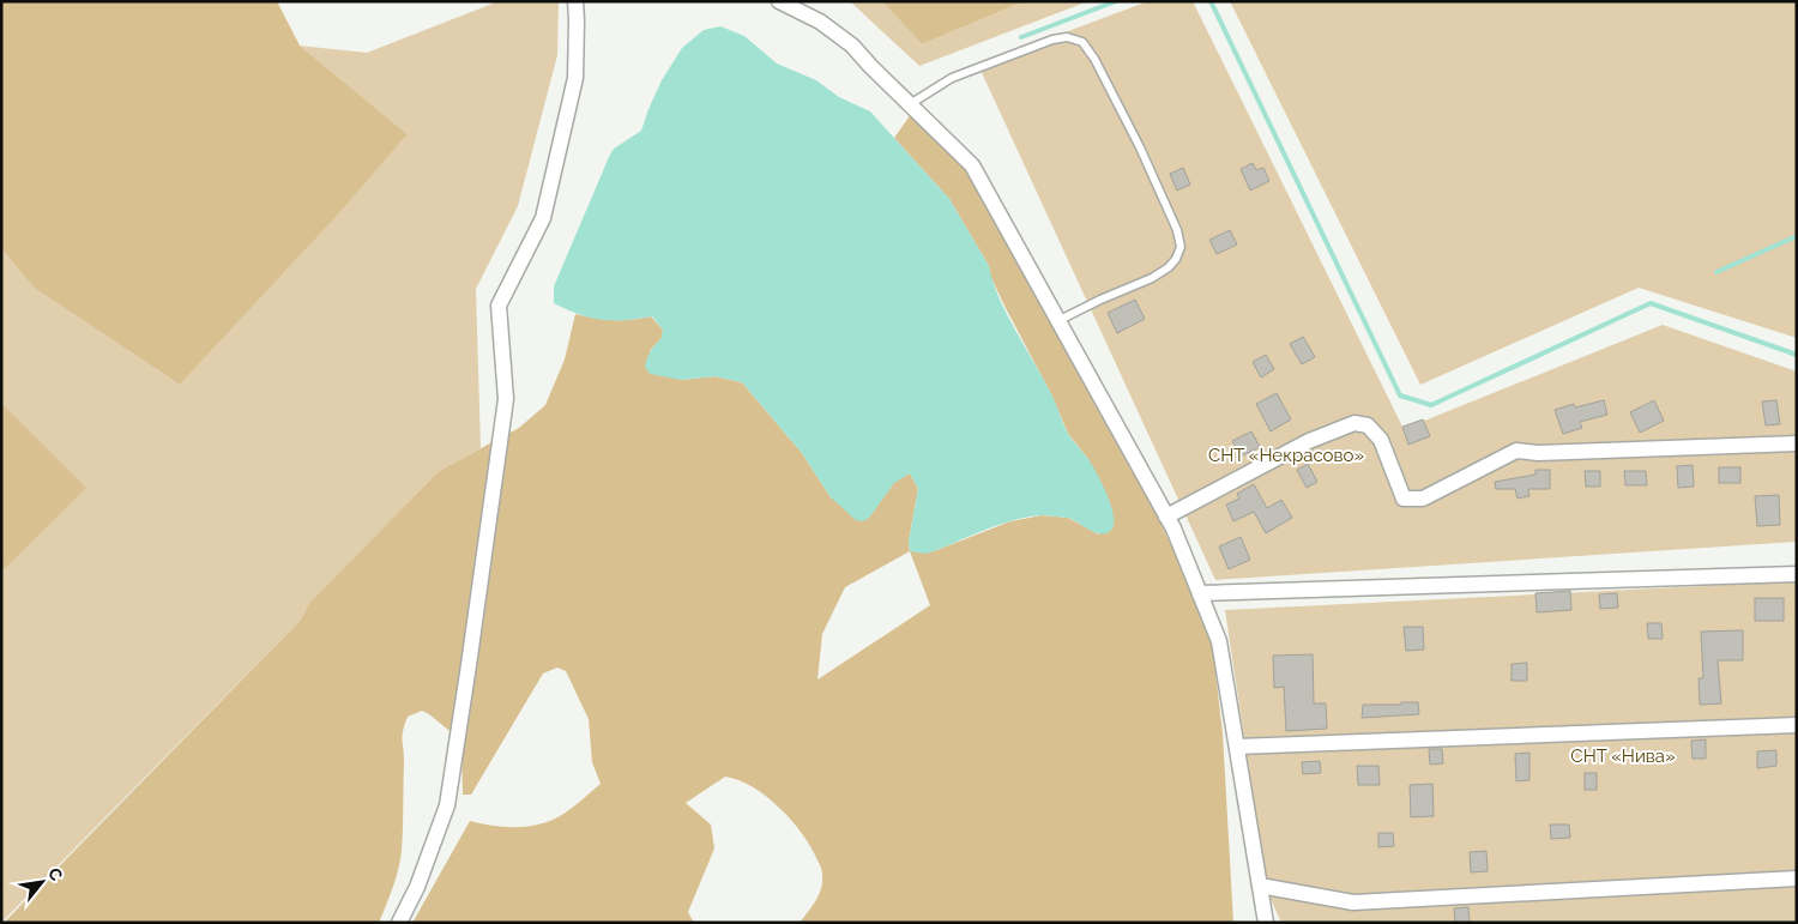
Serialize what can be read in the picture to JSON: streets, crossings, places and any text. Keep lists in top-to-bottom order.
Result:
{
  "parks": ["СНТ «Некрасово»", "СНТ «Нива»"],
  "north": "top right"
}
